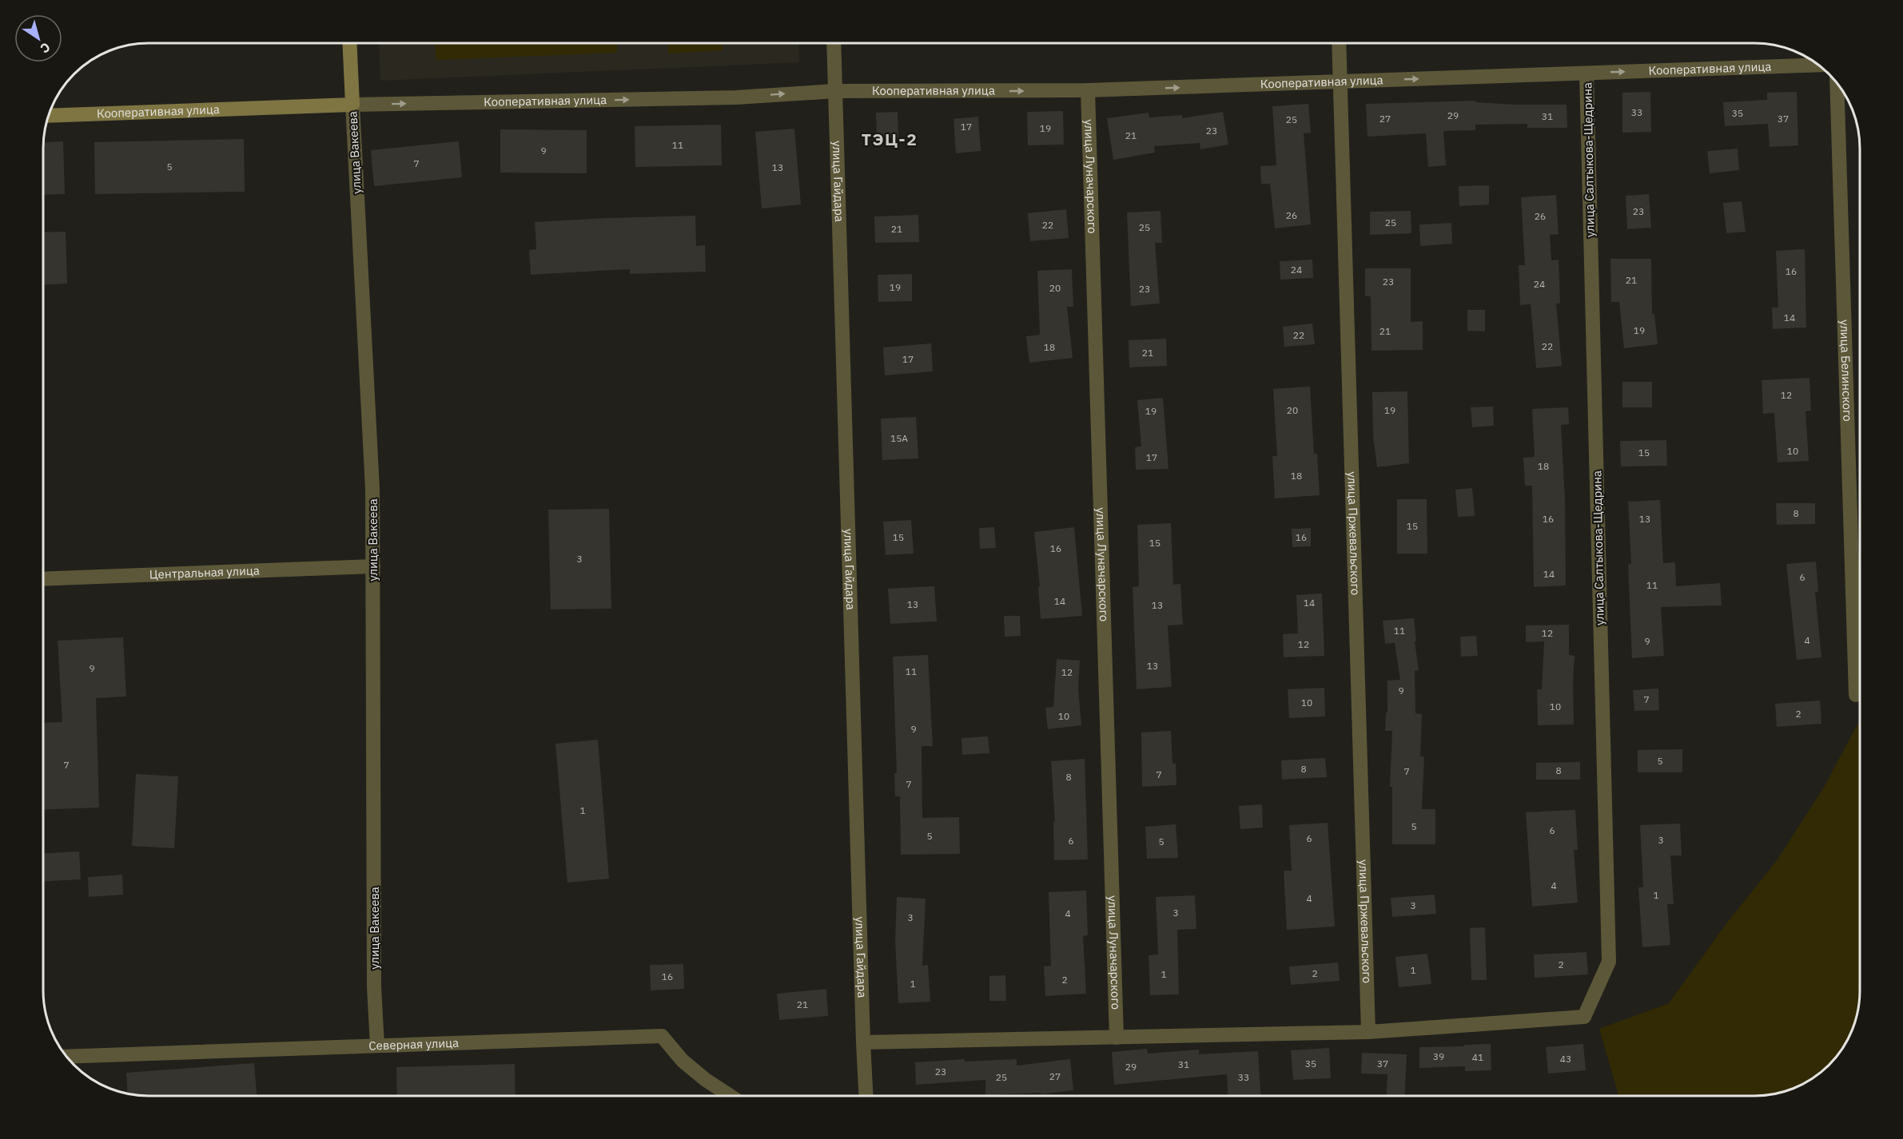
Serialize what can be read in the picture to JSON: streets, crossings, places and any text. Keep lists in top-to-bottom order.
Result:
{
  "streets": {
    "street": [
      "Кооперативная улица",
      "улица Вакеева",
      "улица Салтыкова-Щедрина",
      "улица Луначарского",
      "улица Гайдара",
      "улица Белинского",
      "улица Пржевальского",
      "Центральная улица",
      "Северная улица"
    ]
  },
  "crossings": [
    ["Кооперативная улица", "улица Вакеева"],
    ["Кооперативная улица", "улица Салтыкова-Щедрина"],
    ["Кооперативная улица", "улица Луначарского"],
    ["Кооперативная улица", "улица Гайдара"],
    ["Кооперативная улица", "улица Пржевальского"],
    ["улица Вакеева", "Центральная улица"],
    ["улица Вакеева", "Северная улица"],
    ["улица Салтыкова-Щедрина", "улица Пржевальского"]
  ],
  "one_way": ["Кооперативная улица"],
  "districts": ["ТЭЦ-2"],
  "house_numbers": [
    "33",
    "35",
    "29",
    "31",
    "27",
    "37",
    "25",
    "17",
    "19",
    "23",
    "21",
    "11",
    "9",
    "7",
    "5",
    "13",
    "23",
    "26",
    "26",
    "25",
    "22",
    "25",
    "21",
    "24",
    "16",
    "21",
    "23",
    "24",
    "19",
    "20",
    "23",
    "14",
    "19",
    "21",
    "22",
    "22",
    "18",
    "21",
    "17",
    "12",
    "20",
    "19",
    "19",
    "15А",
    "10",
    "15",
    "17",
    "18",
    "18",
    "8",
    "16",
    "13",
    "15",
    "15",
    "16",
    "15",
    "16",
    "3",
    "14",
    "6",
    "11",
    "14",
    "14",
    "13",
    "13",
    "11",
    "12",
    "4",
    "9",
    "12",
    "13",
    "9",
    "11",
    "12",
    "9",
    "7",
    "10",
    "10",
    "2",
    "10",
    "9",
    "5",
    "7",
    "8",
    "8",
    "7",
    "7",
    "8",
    "7",
    "1",
    "5",
    "6",
    "5",
    "6",
    "3",
    "6",
    "5",
    "4",
    "1",
    "4",
    "3",
    "3",
    "4",
    "3",
    "2",
    "1",
    "2",
    "1",
    "16",
    "2",
    "1",
    "21",
    "39",
    "41",
    "43",
    "35",
    "37",
    "31",
    "29",
    "23",
    "27",
    "25",
    "33"
  ],
  "north": "bottom right"
}
